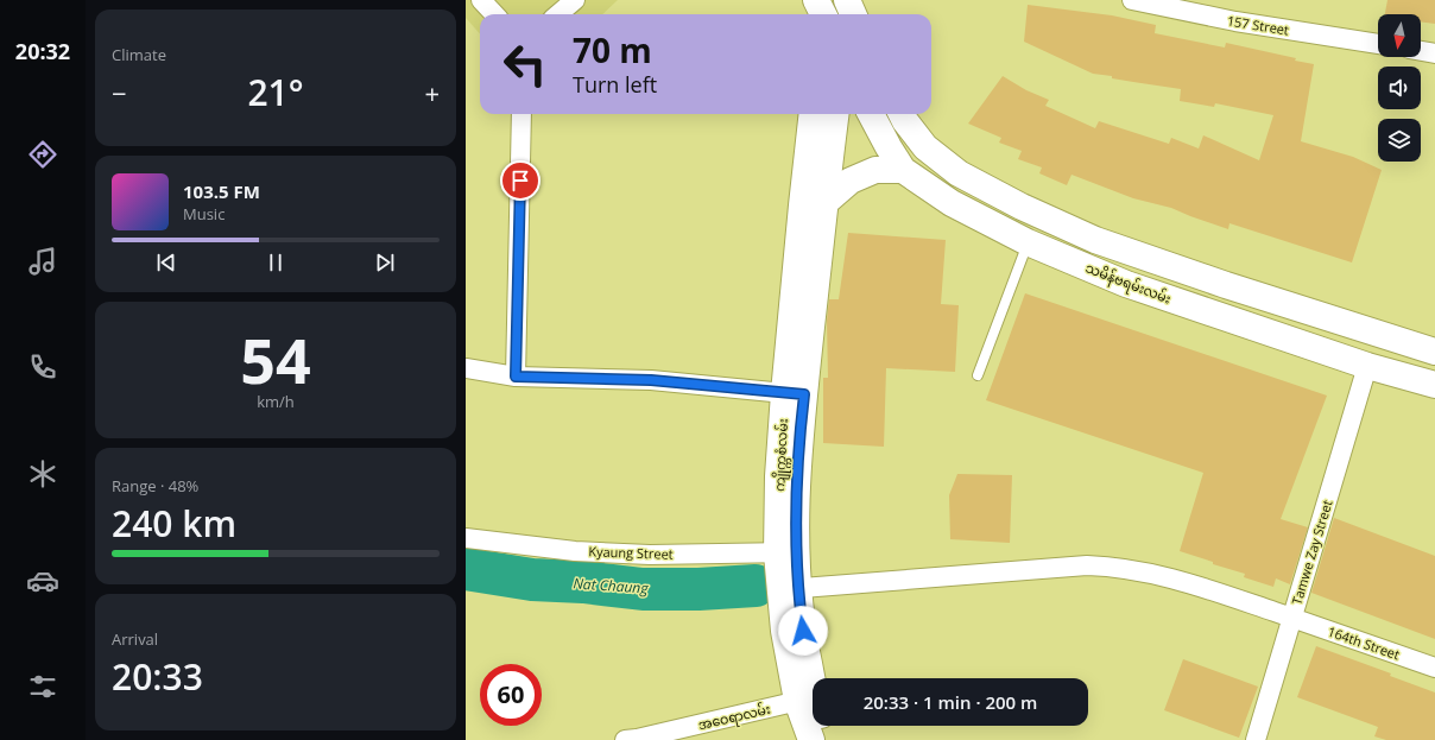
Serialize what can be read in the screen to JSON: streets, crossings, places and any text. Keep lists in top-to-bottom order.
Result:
{
  "streets": {
    "main road": ["သမိန်ဗရမ်းလမ်း", "ကျိုက္ကစံလမ်း"],
    "street": [
      "157 Street",
      "Kyaung Street",
      "Tamwe Zay Street",
      "164th Street",
      "အဝေရာလမ်း"
    ]
  },
  "crossings": [
    ["သမိန်ဗရမ်းလမ်း", "Tamwe Zay Street"],
    ["ကျိုက္ကစံလမ်း", "Kyaung Street"],
    ["ကျိုက္ကစံလမ်း", "164th Street"],
    ["Tamwe Zay Street", "164th Street"]
  ],
  "water": ["Nat Chaung"],
  "north": "bottom",
  "page": {
    "tabs": "20:32",
    "tile": [
      "Climate",
      ["54", "km/h"],
      ["Range · 48%", "240 km"],
      ["Arrival", "20:33"]
    ],
    "turn": ["70 m", "Turn left"],
    "heat": ["−", "21°", "+"],
    "song": ["103.5 FM", "Music"],
    "limit": "60",
    "trip": "20:33 · 1 min · 200 m"
  }
}
